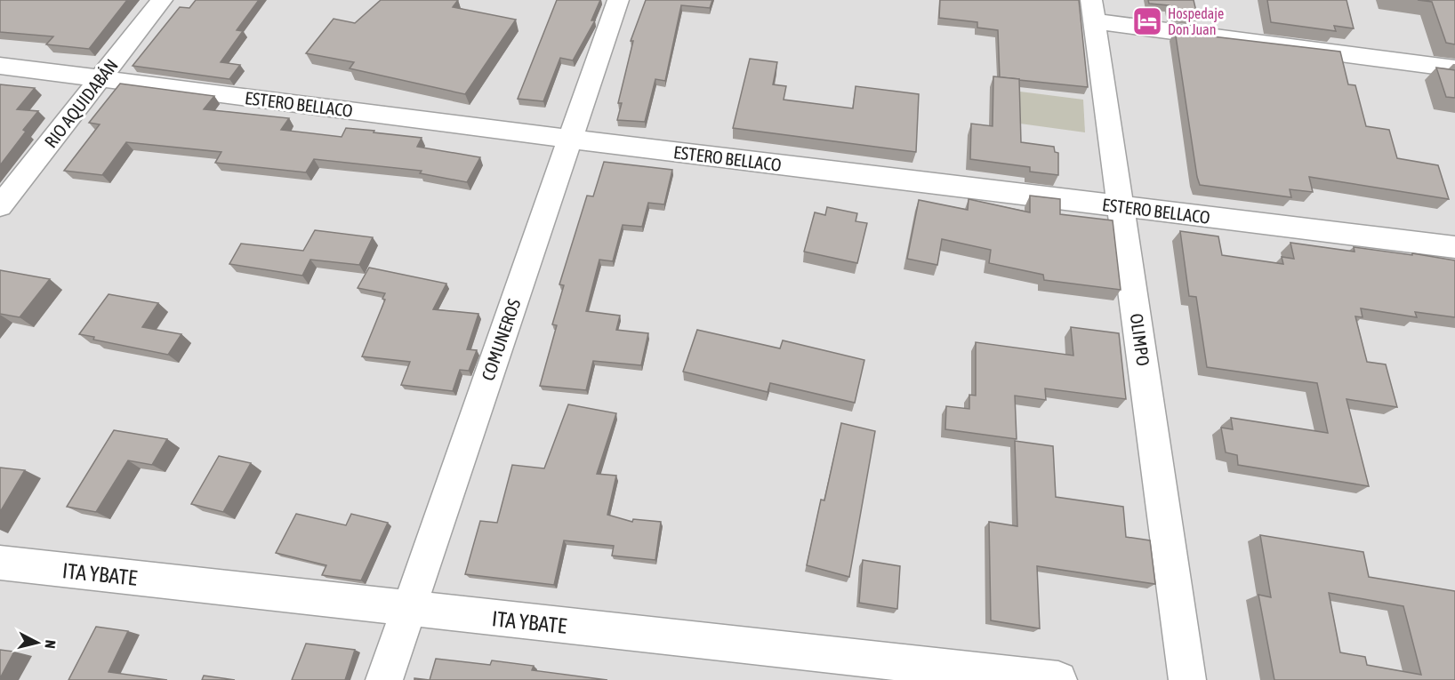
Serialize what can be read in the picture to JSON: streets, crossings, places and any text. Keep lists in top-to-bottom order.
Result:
{
  "streets": {
    "street": [
      "RIO AQUIDABÁN",
      "ESTERO BELLACO",
      "COMUNEROS",
      "OLIMPO",
      "ITA YBATE"
    ]
  },
  "crossings": [
    ["RIO AQUIDABÁN", "ESTERO BELLACO"],
    ["ESTERO BELLACO", "COMUNEROS"],
    ["ESTERO BELLACO", "OLIMPO"],
    ["COMUNEROS", "ITA YBATE"]
  ],
  "places": {
    "hotel": ["Hospedaje Don Juan"]
  },
  "north": "right"
}
